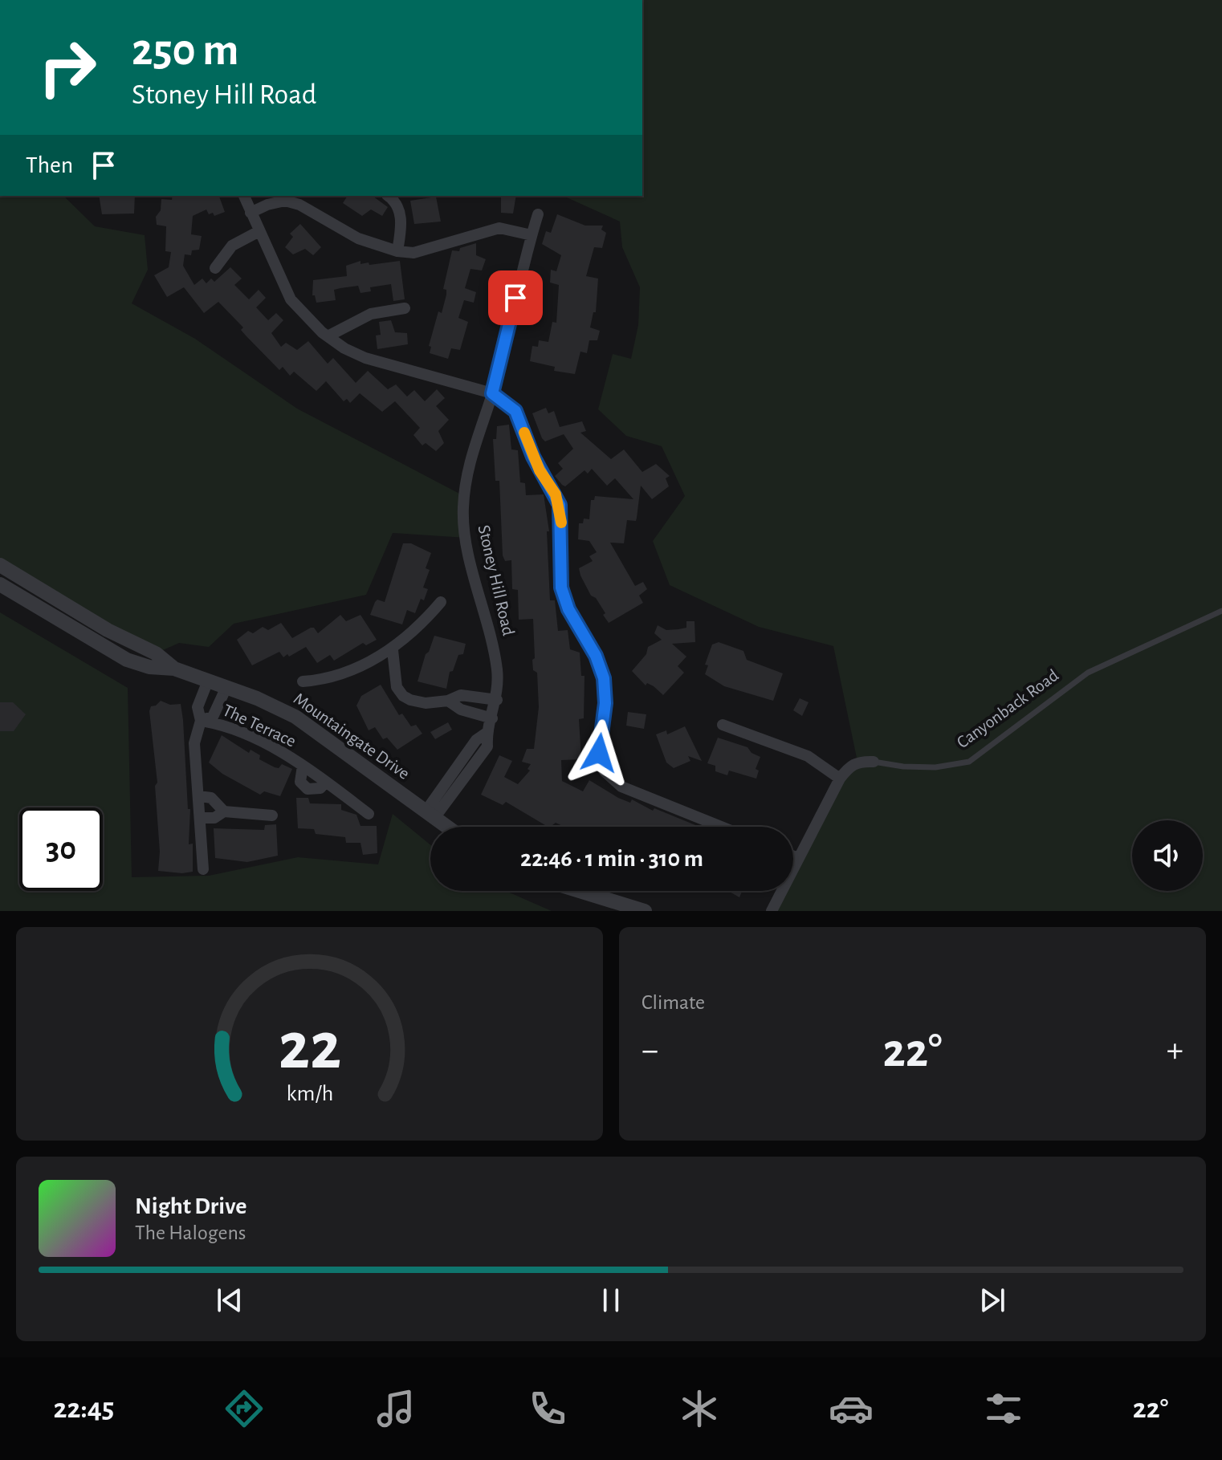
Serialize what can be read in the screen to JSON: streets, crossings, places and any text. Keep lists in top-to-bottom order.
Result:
{
  "streets": {
    "street": [
      "Stoney Hill Road",
      "Canyonback Road",
      "The Terrace",
      "Mountaingate Drive"
    ]
  },
  "crossings": [
    ["Stoney Hill Road", "Mountaingate Drive"],
    ["The Terrace", "Mountaingate Drive"]
  ],
  "page": {
    "turn": ["250 m", "Stoney Hill Road"],
    "then": "Then",
    "limit": "30",
    "trip": "22:46 · 1 min · 310 m",
    "tile": "Climate",
    "heat": ["−", "22°", "+"],
    "song": ["Night Drive", "The Halogens"],
    "tabs": ["22:45", "22°"],
    "gauge": ["22", "km/h"]
  }
}
